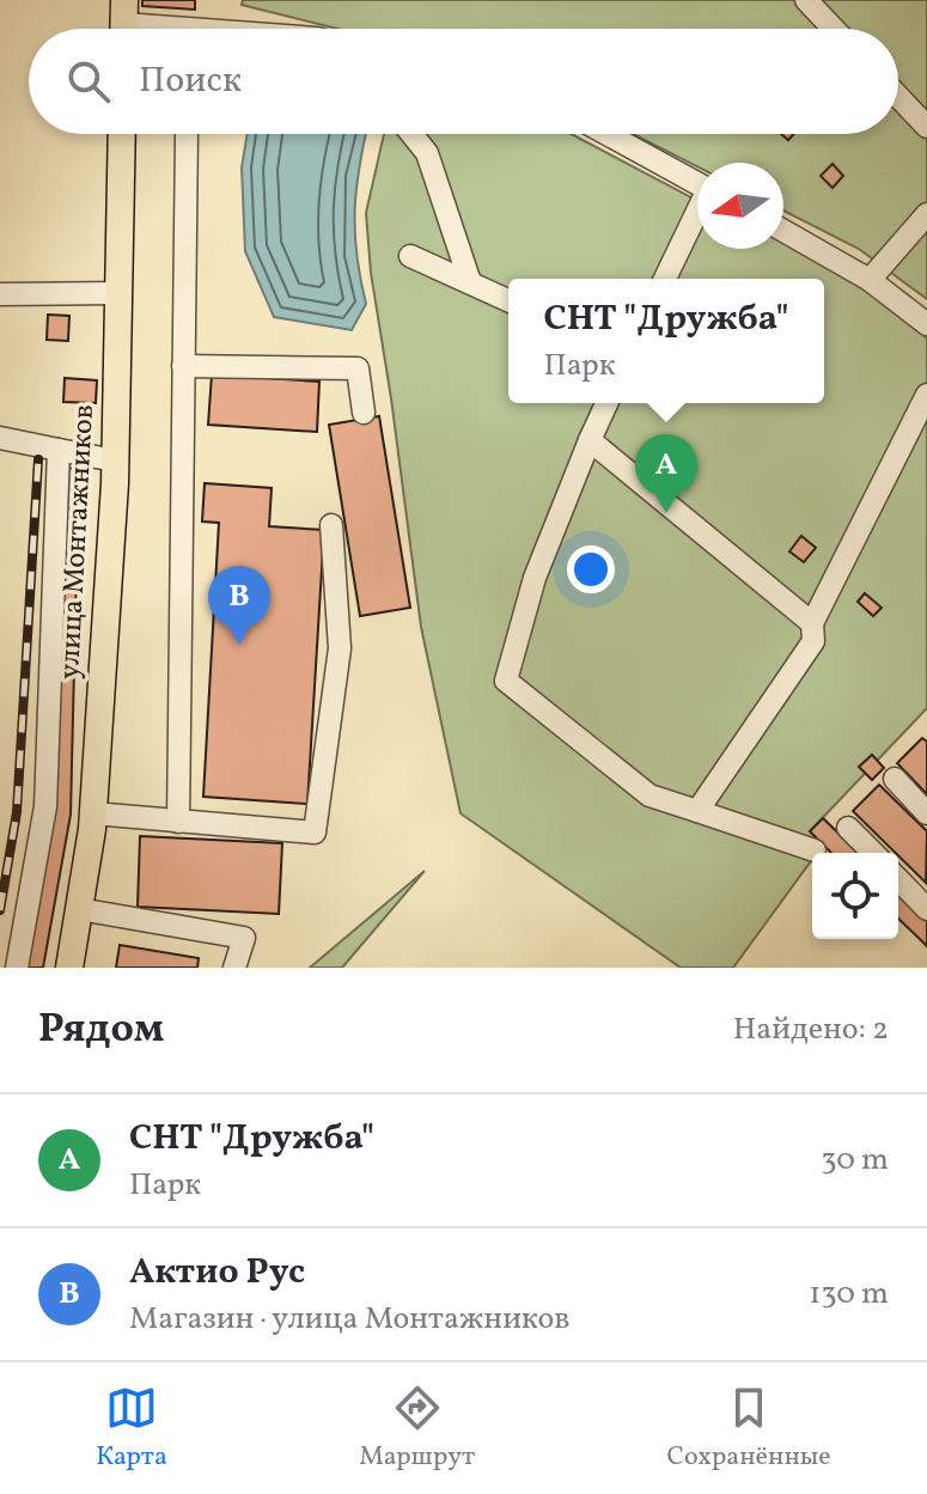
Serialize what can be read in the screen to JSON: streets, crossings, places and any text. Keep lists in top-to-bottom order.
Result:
{
  "streets": {
    "main road": ["улица Монтажников"]
  },
  "north": "left",
  "page": {
    "search": "Поиск",
    "popup": ["СНТ \"Дружба\"", "Парк"],
    "pins": ["A", "B"],
    "heading": ["Рядом", "Найдено: 2"],
    "list": [
      {
        "mark": "A",
        "name": "СНТ \"Дружба\"",
        "note": "Парк",
        "value": "30 m"
      },
      {
        "mark": "B",
        "name": "Актио Рус",
        "note": "Магазин · улица Монтажников",
        "value": "130 m"
      }
    ],
    "nav": ["Карта", "Маршрут", "Сохранённые"]
  }
}
